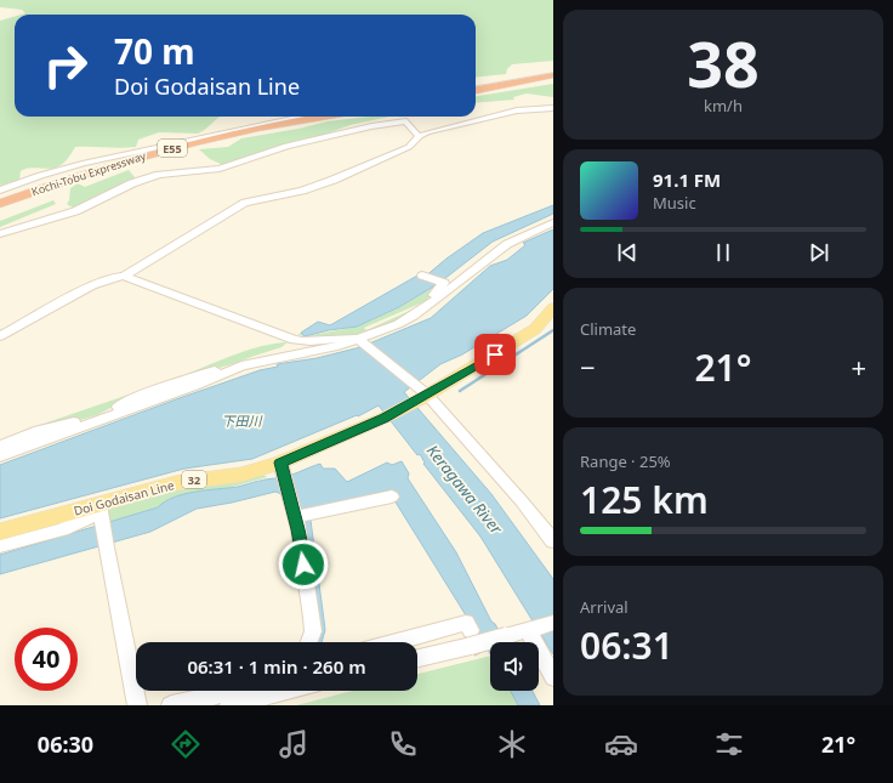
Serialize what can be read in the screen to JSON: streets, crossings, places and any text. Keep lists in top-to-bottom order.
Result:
{
  "streets": {
    "highway": ["E55", "Kochi-Tobu Expressway"],
    "main road": ["32", "Doi Godaisan Line"]
  },
  "water": ["下田川", "Keragawa River"],
  "page": {
    "tile": [
      ["38", "km/h"],
      "Climate",
      ["Range · 25%", "125 km"],
      ["Arrival", "06:31"]
    ],
    "turn": ["70 m", "Doi Godaisan Line"],
    "song": ["91.1 FM", "Music"],
    "heat": ["−", "21°", "+"],
    "limit": "40",
    "trip": "06:31 · 1 min · 260 m",
    "tabs": ["06:30", "21°"]
  }
}
